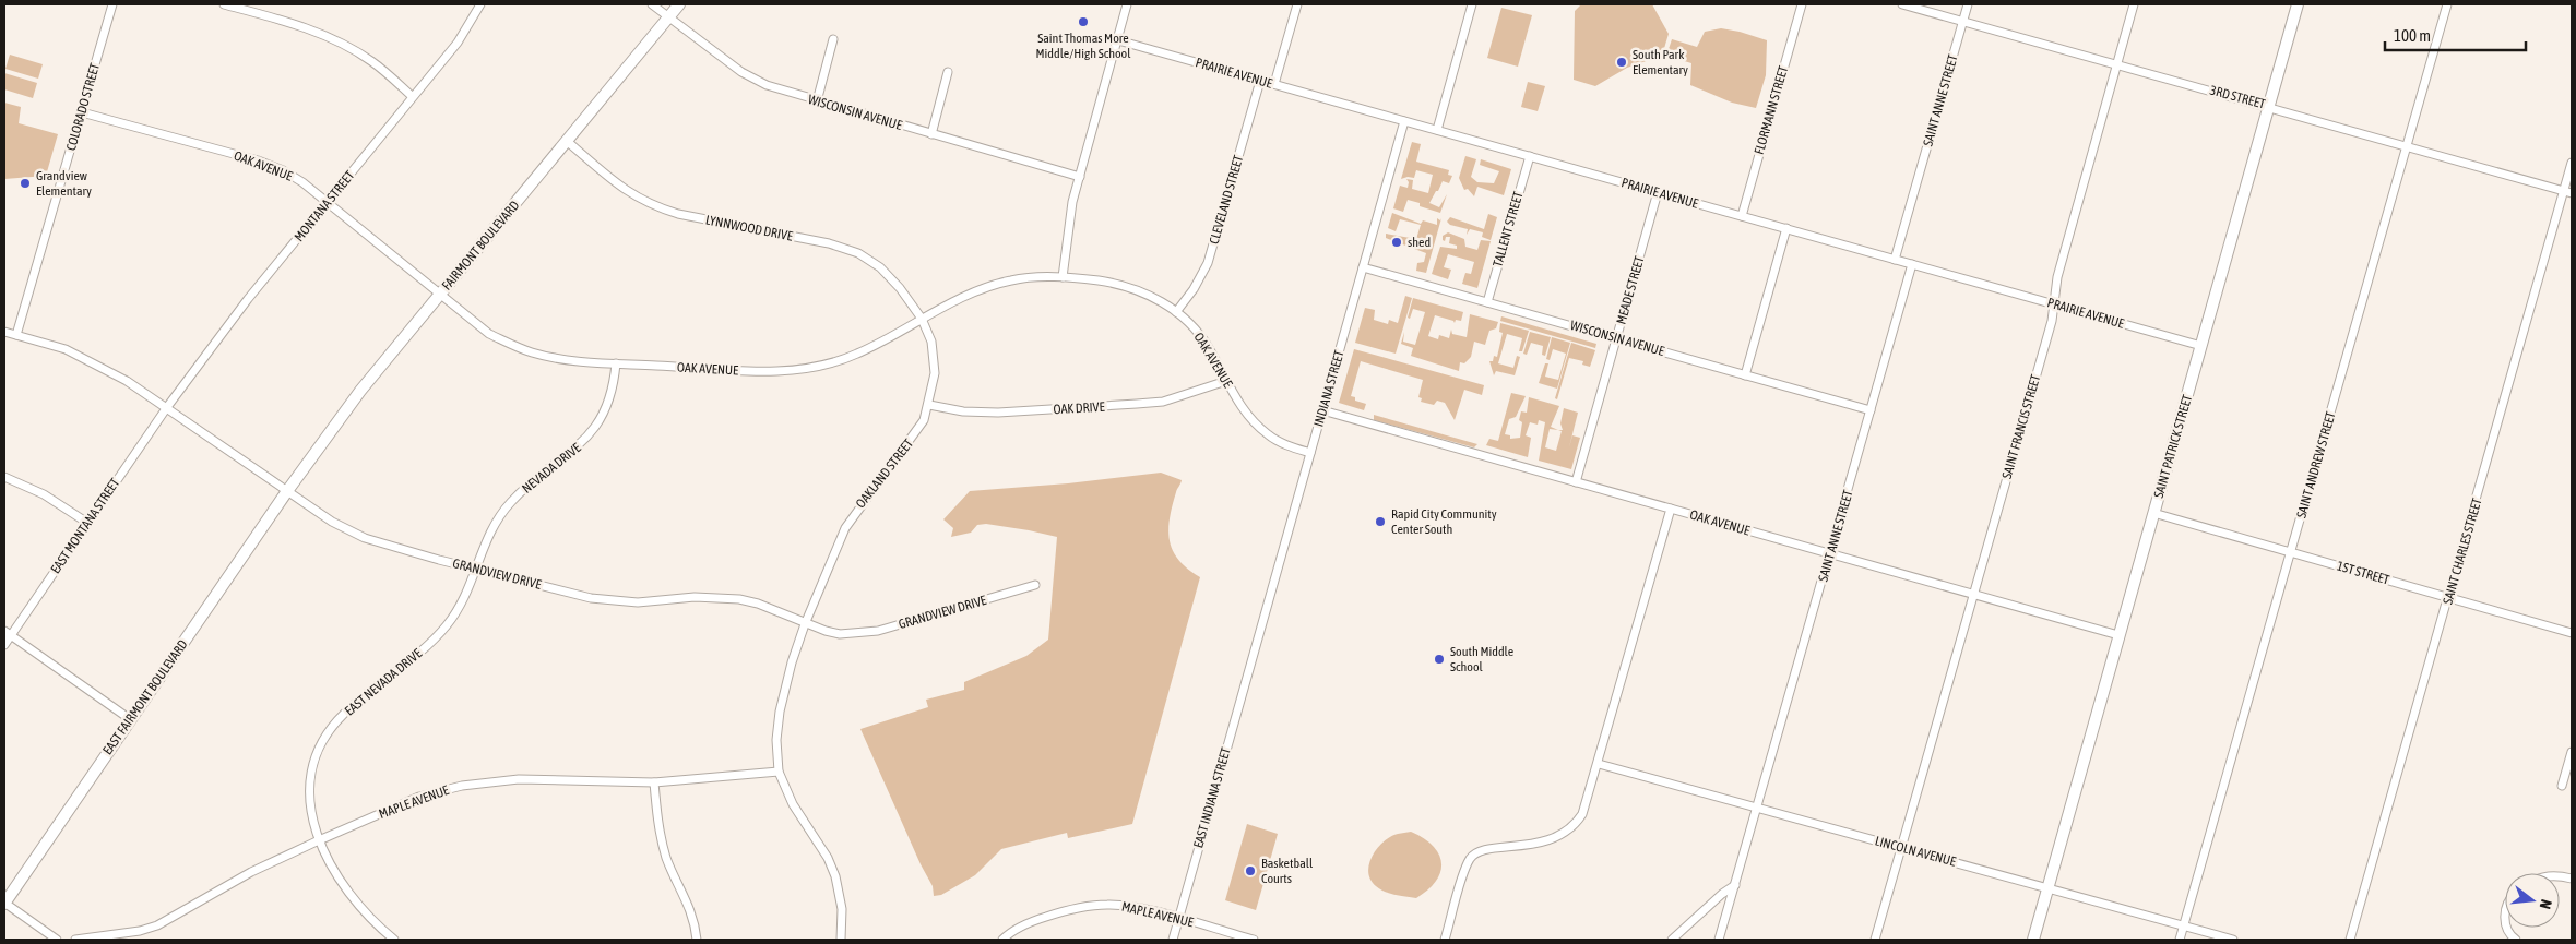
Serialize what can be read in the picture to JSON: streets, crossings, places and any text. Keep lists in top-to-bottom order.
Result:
{
  "streets": {
    "street": [
      "PRAIRIE AVENUE",
      "3RD STREET",
      "SAINT ANNE STREET",
      "COLORADO STREET",
      "FLORMANN STREET",
      "WISCONSIN AVENUE",
      "OAK AVENUE",
      "CLEVELAND STREET",
      "MONTANA STREET",
      "LYNNWOOD DRIVE",
      "TALLENT STREET",
      "FAIRMONT BOULEVARD",
      "MEADE STREET",
      "INDIANA STREET",
      "OAK DRIVE",
      "SAINT FRANCIS STREET",
      "SAINT PATRICK STREET",
      "SAINT ANDREW STREET",
      "NEVADA DRIVE",
      "OAKLAND STREET",
      "EAST MONTANA STREET",
      "SAINT CHARLES STREET",
      "1ST STREET",
      "GRANDVIEW DRIVE",
      "EAST NEVADA DRIVE",
      "EAST FAIRMONT BOULEVARD",
      "EAST INDIANA STREET",
      "MAPLE AVENUE",
      "LINCOLN AVENUE"
    ]
  },
  "crossings": [
    ["PRAIRIE AVENUE", "SAINT ANNE STREET"],
    ["PRAIRIE AVENUE", "FLORMANN STREET"],
    ["PRAIRIE AVENUE", "CLEVELAND STREET"],
    ["PRAIRIE AVENUE", "TALLENT STREET"],
    ["PRAIRIE AVENUE", "MEADE STREET"],
    ["PRAIRIE AVENUE", "INDIANA STREET"],
    ["PRAIRIE AVENUE", "SAINT FRANCIS STREET"],
    ["PRAIRIE AVENUE", "SAINT PATRICK STREET"],
    ["3RD STREET", "SAINT ANNE STREET"],
    ["3RD STREET", "SAINT FRANCIS STREET"],
    ["3RD STREET", "SAINT PATRICK STREET"],
    ["3RD STREET", "SAINT ANDREW STREET"],
    ["3RD STREET", "SAINT CHARLES STREET"],
    ["SAINT ANNE STREET", "WISCONSIN AVENUE"],
    ["SAINT ANNE STREET", "OAK AVENUE"],
    ["SAINT ANNE STREET", "LINCOLN AVENUE"],
    ["COLORADO STREET", "OAK AVENUE"],
    ["COLORADO STREET", "GRANDVIEW DRIVE"],
    ["WISCONSIN AVENUE", "TALLENT STREET"],
    ["WISCONSIN AVENUE", "FAIRMONT BOULEVARD"],
    ["WISCONSIN AVENUE", "MEADE STREET"],
    ["WISCONSIN AVENUE", "INDIANA STREET"],
    ["OAK AVENUE", "CLEVELAND STREET"],
    ["OAK AVENUE", "MONTANA STREET"],
    ["OAK AVENUE", "LYNNWOOD DRIVE"],
    ["OAK AVENUE", "FAIRMONT BOULEVARD"],
    ["OAK AVENUE", "MEADE STREET"],
    ["OAK AVENUE", "INDIANA STREET"],
    ["OAK AVENUE", "OAK DRIVE"],
    ["OAK AVENUE", "SAINT FRANCIS STREET"],
    ["OAK AVENUE", "SAINT PATRICK STREET"],
    ["OAK AVENUE", "NEVADA DRIVE"],
    ["OAK AVENUE", "OAKLAND STREET"],
    ["MONTANA STREET", "EAST MONTANA STREET"],
    ["MONTANA STREET", "GRANDVIEW DRIVE"],
    ["LYNNWOOD DRIVE", "FAIRMONT BOULEVARD"],
    ["LYNNWOOD DRIVE", "OAKLAND STREET"],
    ["FAIRMONT BOULEVARD", "GRANDVIEW DRIVE"],
    ["FAIRMONT BOULEVARD", "EAST FAIRMONT BOULEVARD"],
    ["INDIANA STREET", "EAST INDIANA STREET"],
    ["OAK DRIVE", "OAKLAND STREET"],
    ["SAINT FRANCIS STREET", "LINCOLN AVENUE"],
    ["SAINT PATRICK STREET", "1ST STREET"],
    ["SAINT PATRICK STREET", "LINCOLN AVENUE"],
    ["SAINT ANDREW STREET", "1ST STREET"],
    ["SAINT ANDREW STREET", "LINCOLN AVENUE"],
    ["NEVADA DRIVE", "GRANDVIEW DRIVE"],
    ["NEVADA DRIVE", "EAST NEVADA DRIVE"],
    ["OAKLAND STREET", "GRANDVIEW DRIVE"],
    ["OAKLAND STREET", "MAPLE AVENUE"],
    ["EAST MONTANA STREET", "GRANDVIEW DRIVE"],
    ["SAINT CHARLES STREET", "1ST STREET"],
    ["GRANDVIEW DRIVE", "EAST NEVADA DRIVE"],
    ["GRANDVIEW DRIVE", "EAST FAIRMONT BOULEVARD"],
    ["EAST NEVADA DRIVE", "MAPLE AVENUE"],
    ["EAST INDIANA STREET", "MAPLE AVENUE"]
  ],
  "places": [
    "Saint Thomas More Middle/High School",
    "South Park Elementary",
    "Grandview Elementary",
    "shed",
    "Rapid City Community Center South",
    "South Middle School",
    "Basketball Courts"
  ],
  "scale_bar": "100 m",
  "north": "right"
}
